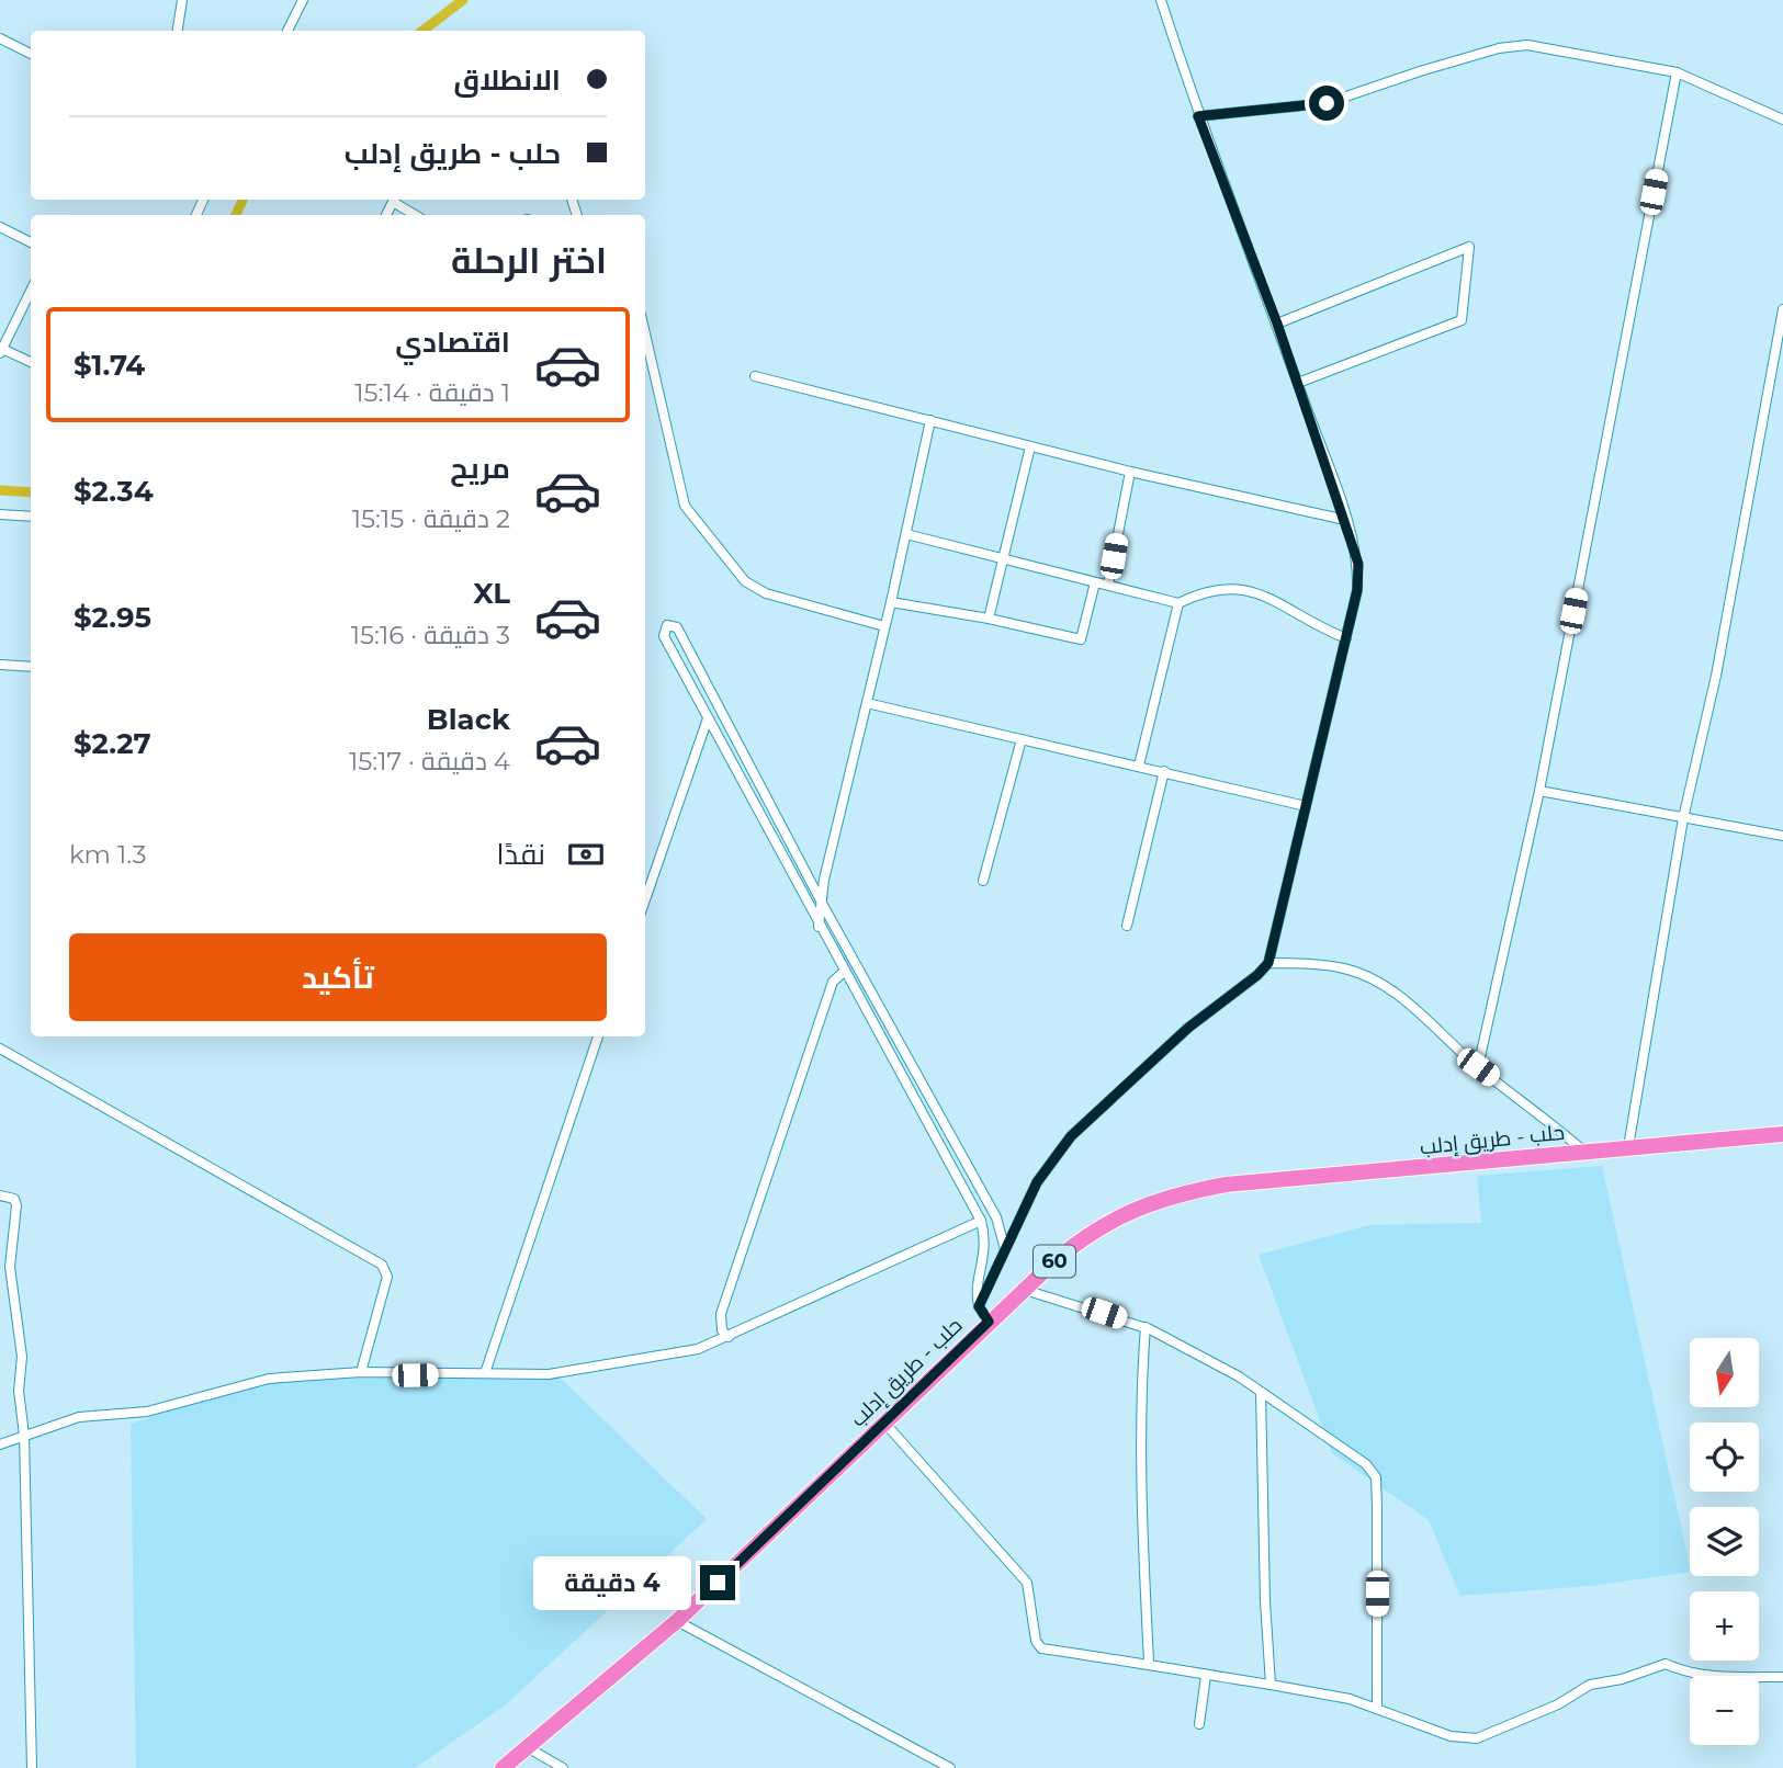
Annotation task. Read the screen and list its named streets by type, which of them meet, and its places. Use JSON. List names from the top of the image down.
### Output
{
  "streets": {
    "highway": ["حلب - طريق إدلب", "60"]
  },
  "north": "bottom",
  "page": {
    "banner": ["الانطلاق", "حلب - طريق إدلب"],
    "heading": "اختر الرحلة",
    "list": [
      {
        "name": "اقتصادي",
        "note": "1 دقيقة · 15:14",
        "value": "$1.74"
      },
      {
        "name": "مريح",
        "note": "2 دقيقة · 15:15",
        "value": "$2.34"
      },
      {
        "name": "XL",
        "note": "3 دقيقة · 15:16",
        "value": "$2.95"
      },
      {
        "name": "Black",
        "note": "4 دقيقة · 15:17",
        "value": "$2.27"
      }
    ],
    "pay": ["نقدًا", "1.3 km"],
    "buttons": "تأكيد",
    "map_buttons": ["+", "−"],
    "bubble": "4 دقيقة"
  }
}
